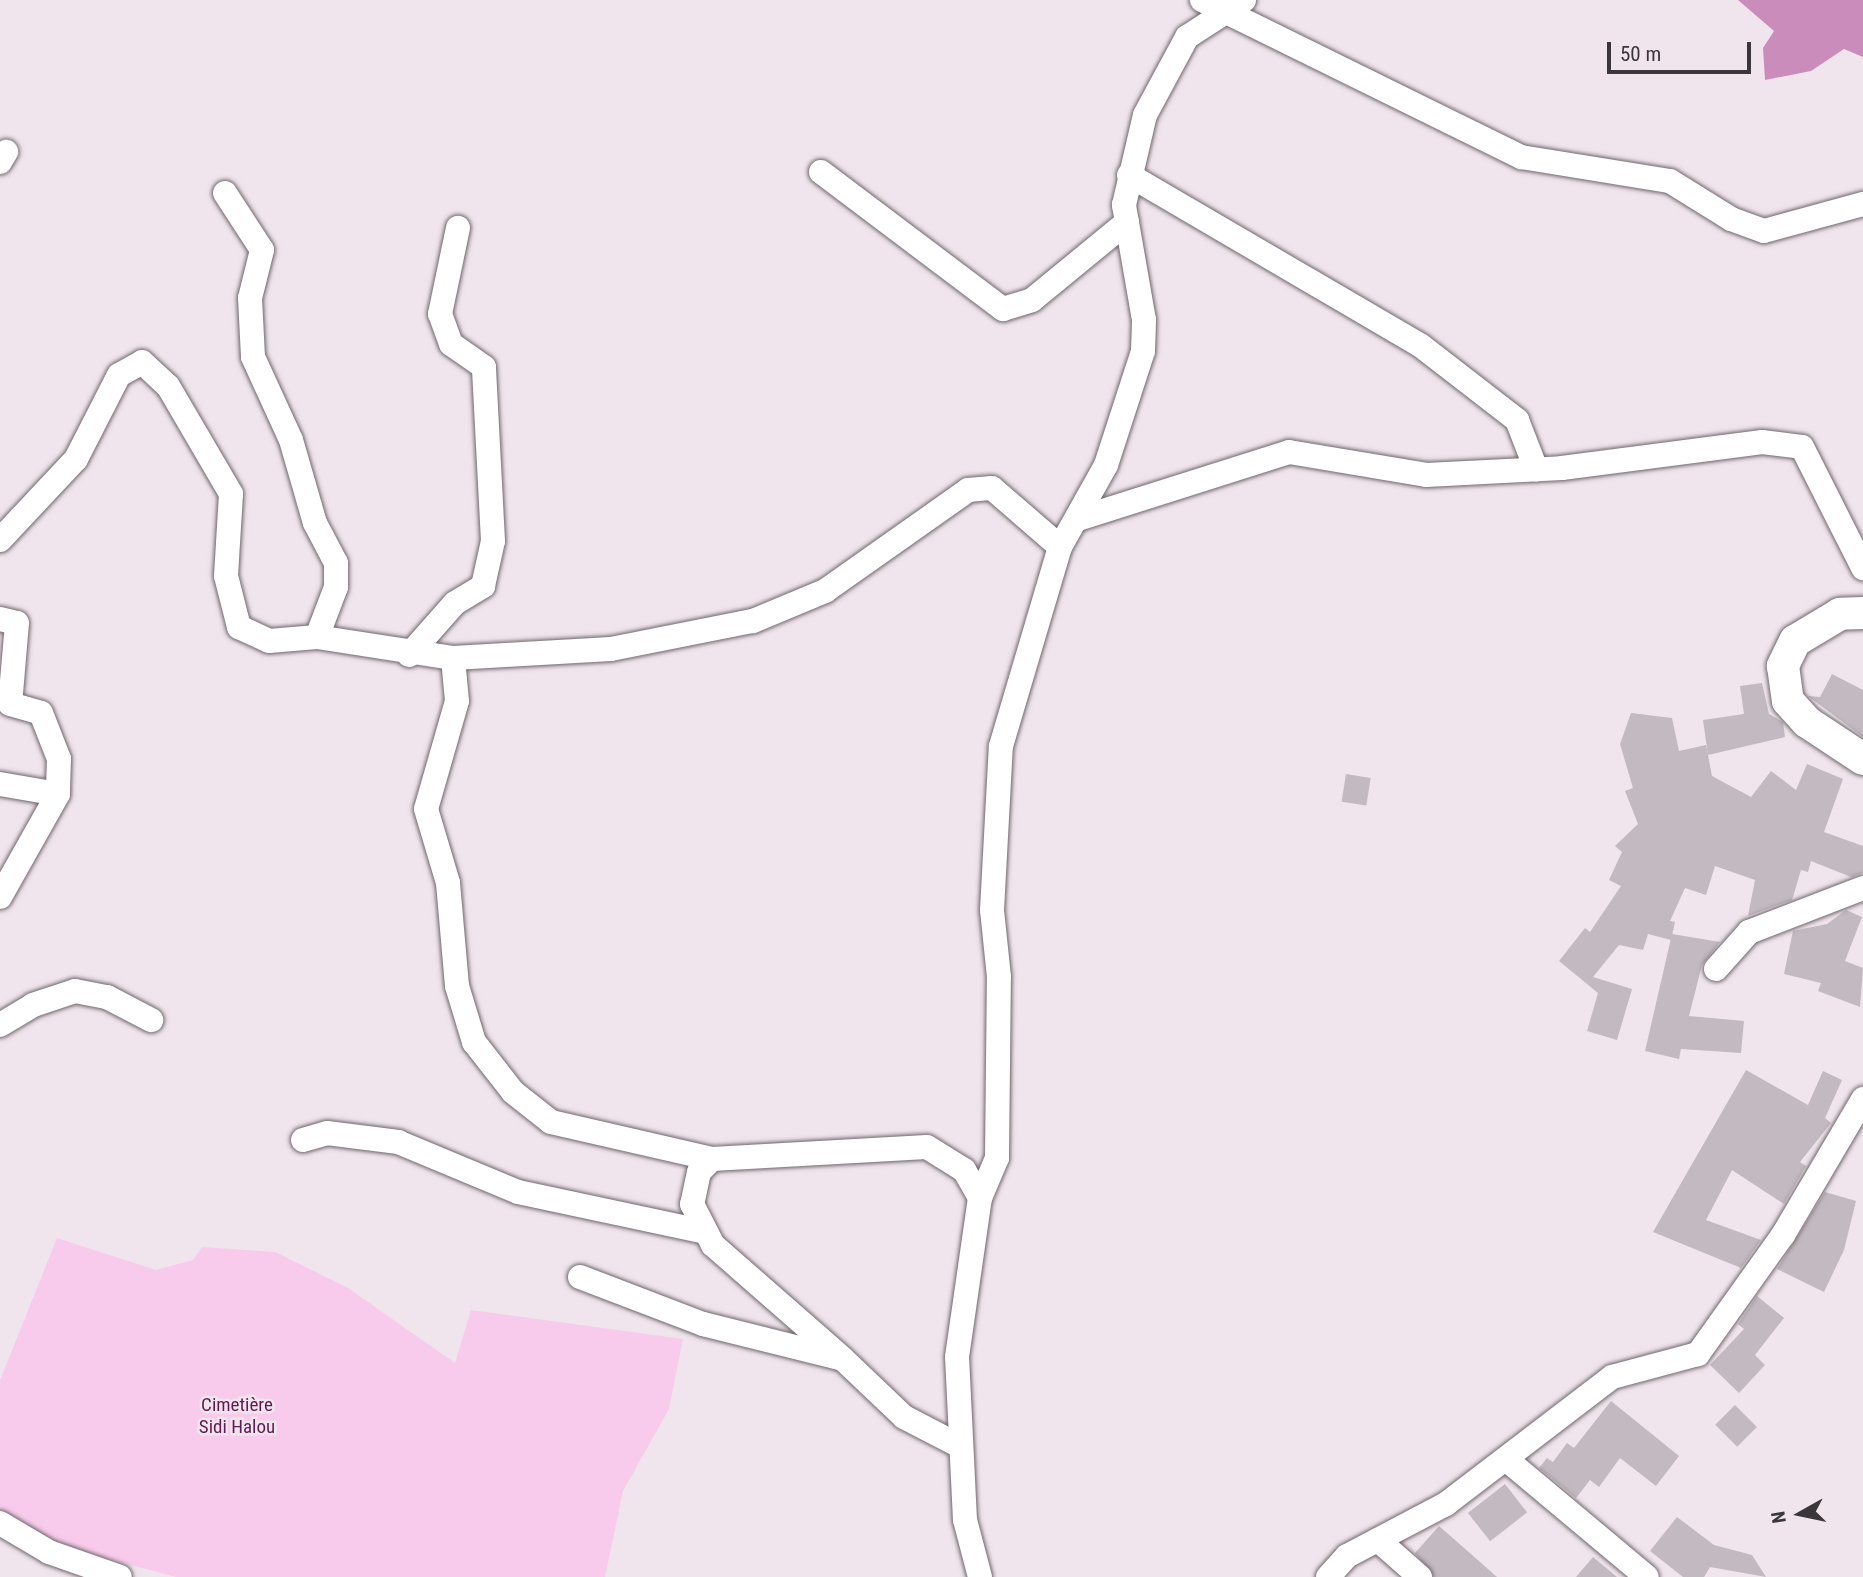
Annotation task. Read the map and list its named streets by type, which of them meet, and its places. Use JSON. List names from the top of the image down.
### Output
{
  "parks": ["Cimetière Sidi Halou"],
  "scale_bar": "50 m",
  "north": "left"
}
